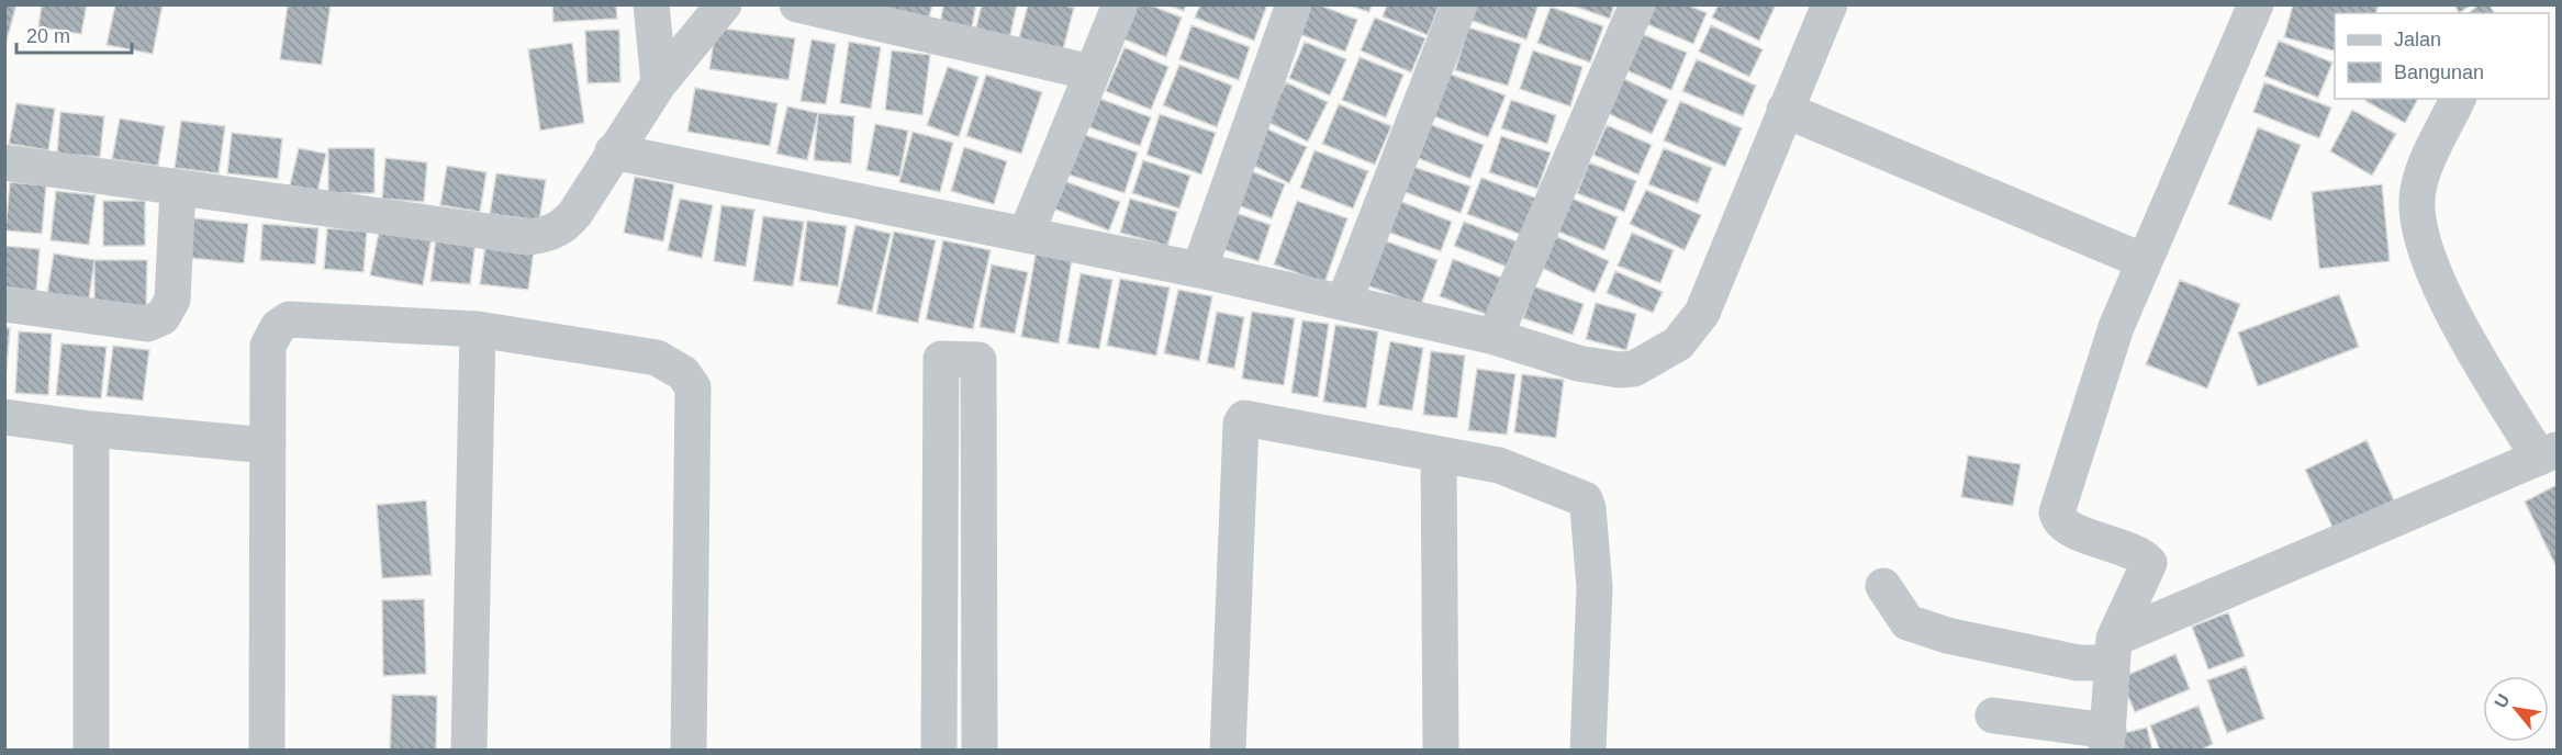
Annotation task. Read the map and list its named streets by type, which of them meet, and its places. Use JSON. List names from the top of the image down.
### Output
{
  "legend": ["Jalan", "Bangunan"],
  "scale_bar": "20 m",
  "north": "top left"
}
